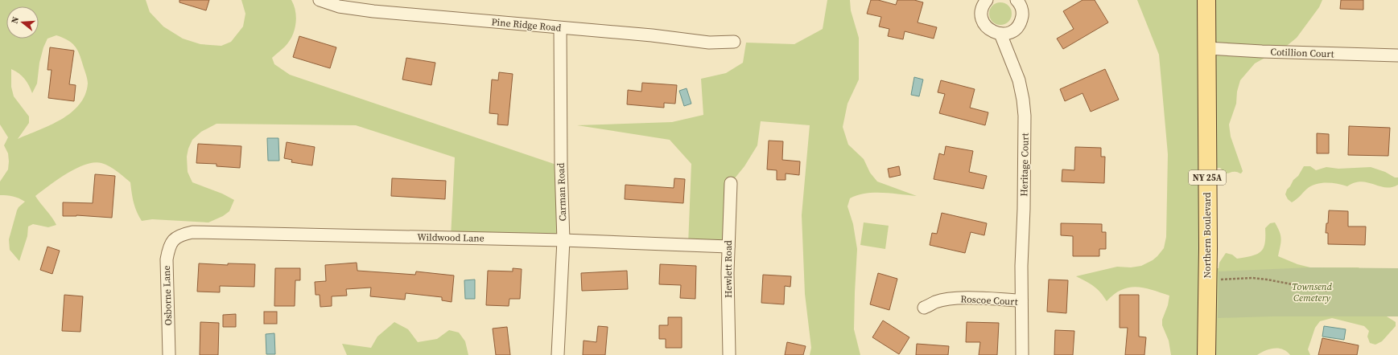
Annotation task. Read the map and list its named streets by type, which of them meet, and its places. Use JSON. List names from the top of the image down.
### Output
{
  "streets": {
    "main road": ["NY 25A", "Northern Boulevard"],
    "street": [
      "Pine Ridge Road",
      "Cotillion Court",
      "Heritage Court",
      "Carman Road",
      "Wildwood Lane",
      "Hewlett Road",
      "Osborne Lane",
      "Roscoe Court"
    ]
  },
  "crossings": [
    ["Pine Ridge Road", "Carman Road"],
    ["Cotillion Court", "Northern Boulevard"],
    ["Heritage Court", "Roscoe Court"],
    ["Carman Road", "Wildwood Lane"],
    ["Wildwood Lane", "Hewlett Road"],
    ["Wildwood Lane", "Osborne Lane"]
  ],
  "parks": ["Townsend Cemetery"],
  "north": "left"
}
